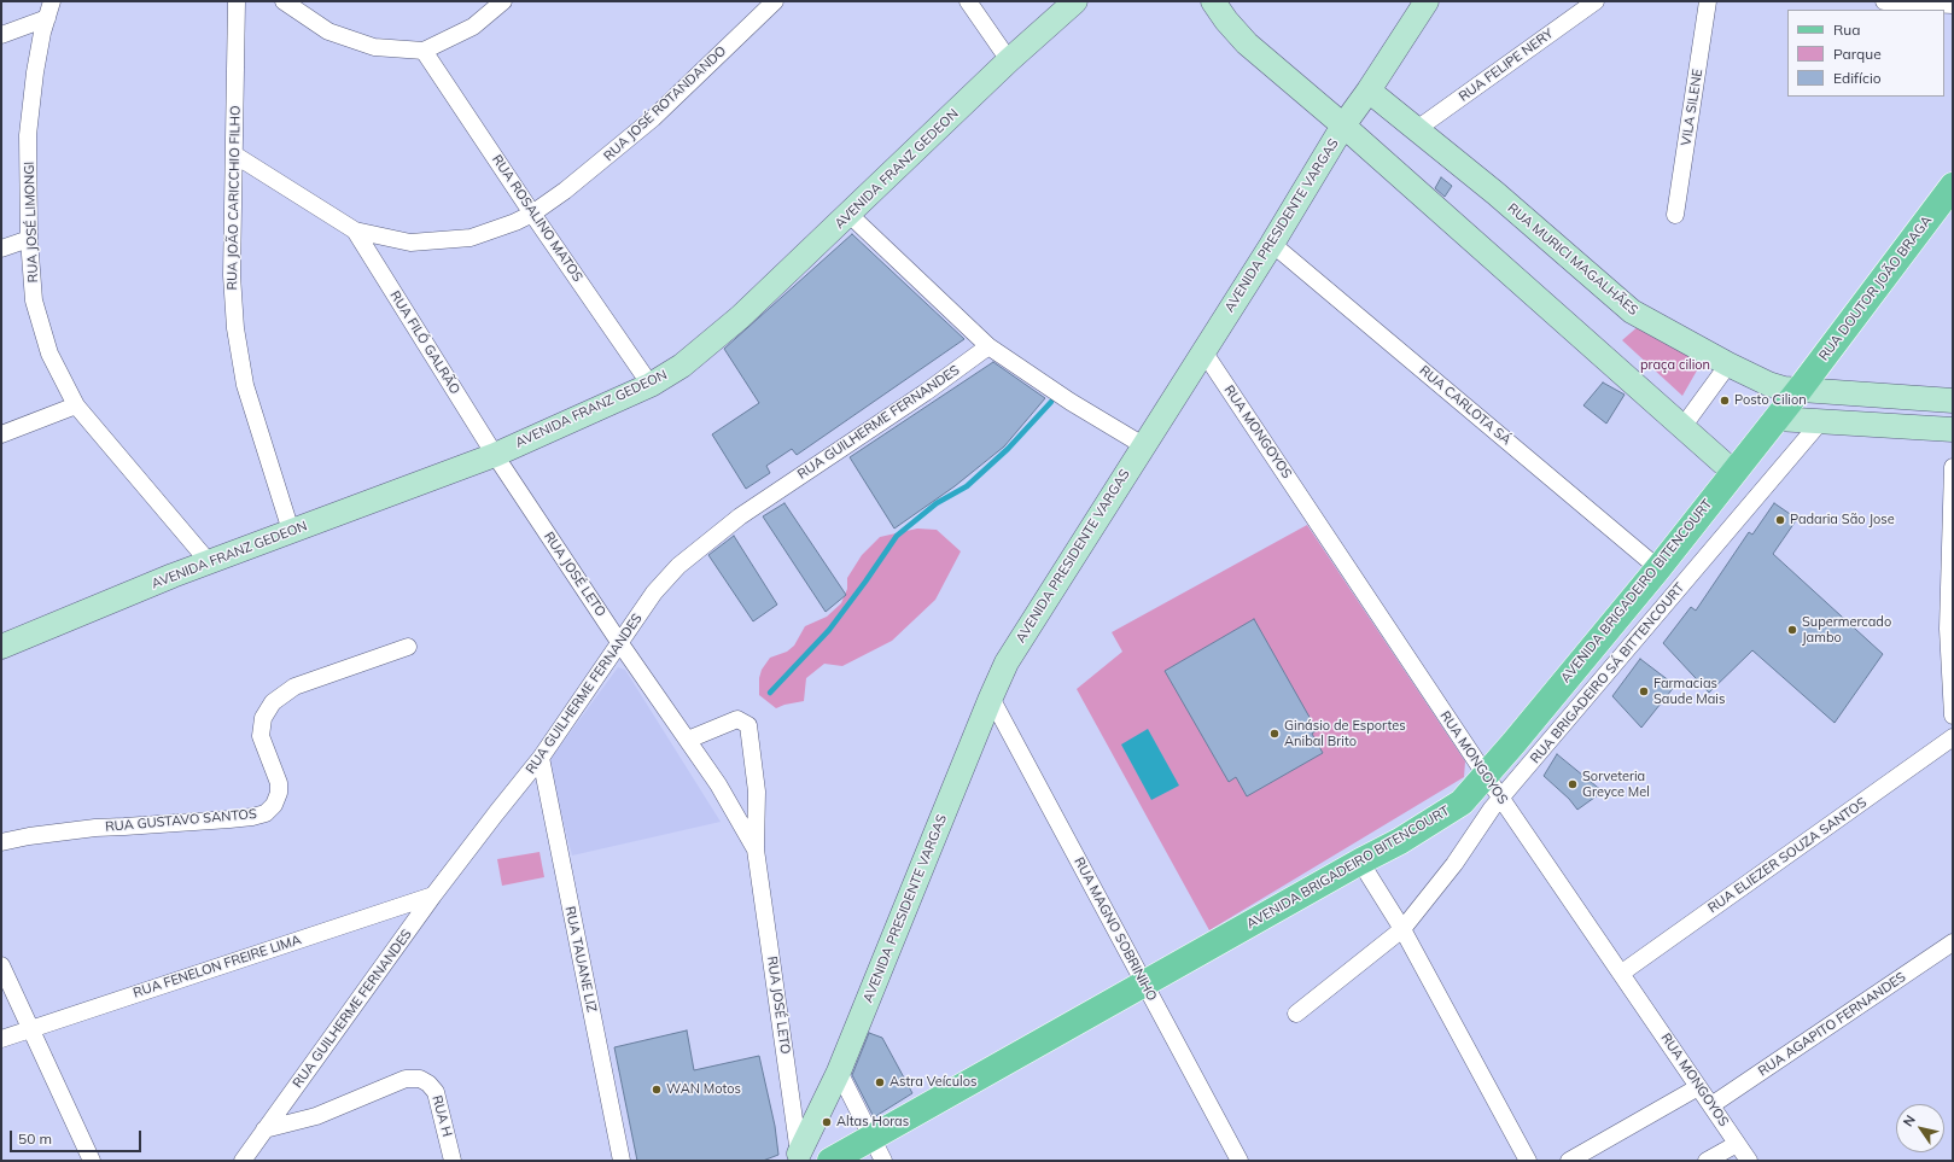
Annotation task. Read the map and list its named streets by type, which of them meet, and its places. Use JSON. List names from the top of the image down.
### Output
{
  "streets": {
    "main road": ["RUA DOUTOR JOÃO BRAGA", "AVENIDA BRIGADEIRO BITENCOURT"],
    "street": [
      "RUA FELIPE NERY",
      "RUA JOSÉ ROTANDANDO",
      "VILA SILENE",
      "AVENIDA FRANZ GEDEON",
      "RUA JOÃO CARICCHIO FILHO",
      "RUA ROSALINO MATOS",
      "RUA JOSÉ LIMONGI",
      "AVENIDA PRESIDENTE VARGAS",
      "RUA MURICI MAGALHÃES",
      "RUA FILÓ GALRÃO",
      "RUA CARLOTA SÁ",
      "RUA GUILHERME FERNANDES",
      "RUA MONGOYOS",
      "RUA JOSÉ LETO",
      "RUA BRIGADEIRO SÁ BITTENCOURT",
      "RUA GUSTAVO SANTOS",
      "RUA ELIEZER SOUZA SANTOS",
      "RUA MAGNO SOBRINIHO",
      "RUA TAUANE LIZ",
      "RUA FENELON FREIRE LIMA",
      "RUA AGAPITO FERNANDES",
      "RUA H"
    ]
  },
  "crossings": [
    ["RUA FELIPE NERY", "RUA MURICI MAGALHÃES"],
    ["RUA JOSÉ ROTANDANDO", "RUA JOÃO CARICCHIO FILHO"],
    ["RUA JOSÉ ROTANDANDO", "RUA ROSALINO MATOS"],
    ["RUA JOSÉ ROTANDANDO", "RUA FILÓ GALRÃO"],
    ["AVENIDA FRANZ GEDEON", "RUA JOÃO CARICCHIO FILHO"],
    ["AVENIDA FRANZ GEDEON", "RUA ROSALINO MATOS"],
    ["AVENIDA FRANZ GEDEON", "RUA JOSÉ LIMONGI"],
    ["AVENIDA FRANZ GEDEON", "RUA FILÓ GALRÃO"],
    ["AVENIDA FRANZ GEDEON", "RUA JOSÉ LETO"],
    ["AVENIDA PRESIDENTE VARGAS", "RUA MURICI MAGALHÃES"],
    ["AVENIDA PRESIDENTE VARGAS", "RUA CARLOTA SÁ"],
    ["AVENIDA PRESIDENTE VARGAS", "RUA MONGOYOS"],
    ["AVENIDA PRESIDENTE VARGAS", "RUA JOSÉ LETO"],
    ["AVENIDA PRESIDENTE VARGAS", "RUA MAGNO SOBRINIHO"],
    ["RUA MURICI MAGALHÃES", "RUA DOUTOR JOÃO BRAGA"],
    ["RUA MURICI MAGALHÃES", "AVENIDA BRIGADEIRO BITENCOURT"],
    ["RUA DOUTOR JOÃO BRAGA", "AVENIDA BRIGADEIRO BITENCOURT"],
    ["RUA FILÓ GALRÃO", "RUA JOSÉ LETO"],
    ["RUA CARLOTA SÁ", "AVENIDA BRIGADEIRO BITENCOURT"],
    ["RUA GUILHERME FERNANDES", "RUA JOSÉ LETO"],
    ["RUA GUILHERME FERNANDES", "RUA TAUANE LIZ"],
    ["RUA GUILHERME FERNANDES", "RUA FENELON FREIRE LIMA"],
    ["RUA GUILHERME FERNANDES", "RUA H"],
    ["RUA MONGOYOS", "AVENIDA BRIGADEIRO BITENCOURT"],
    ["RUA MONGOYOS", "RUA BRIGADEIRO SÁ BITTENCOURT"],
    ["RUA MONGOYOS", "RUA ELIEZER SOUZA SANTOS"],
    ["RUA MONGOYOS", "RUA AGAPITO FERNANDES"],
    ["AVENIDA BRIGADEIRO BITENCOURT", "RUA MAGNO SOBRINIHO"]
  ],
  "parks": ["praça cilion"],
  "places": [
    "Posto Cilion",
    "Padaria São Jose",
    "Supermercado Jambo",
    "Farmacias Saude Mais",
    "Ginásio de Esportes Anibal Brito",
    "Sorveteria Greyce Mel",
    "Astra Veículos",
    "WAN Motos",
    "Altas Horas"
  ],
  "legend": ["Rua", "Parque", "Edifício"],
  "scale_bar": "50 m",
  "north": "top left"
}
